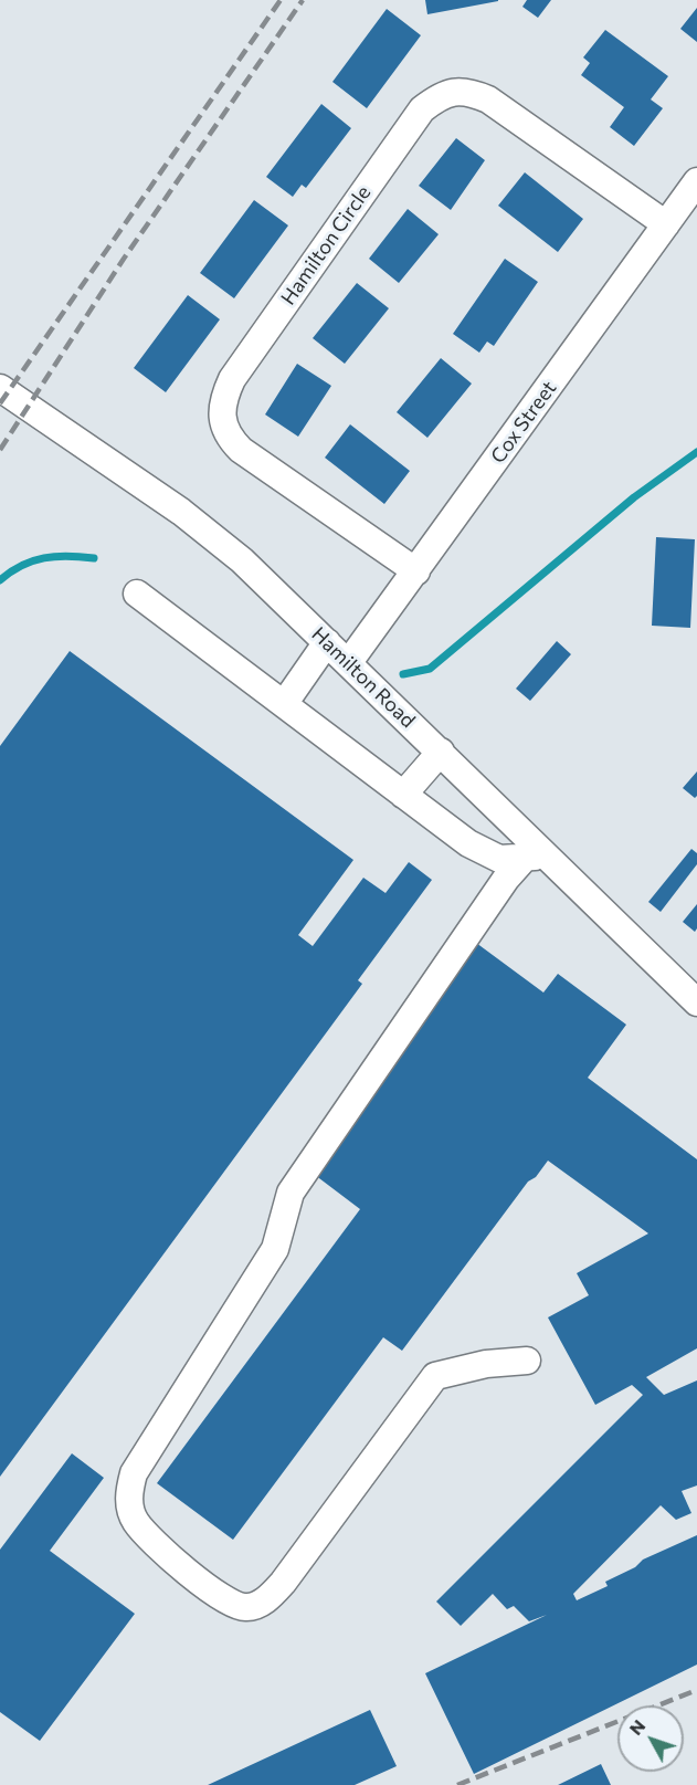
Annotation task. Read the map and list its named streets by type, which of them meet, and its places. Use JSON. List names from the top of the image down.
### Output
{
  "streets": {
    "street": ["Hamilton Circle", "Cox Street", "Hamilton Road"]
  },
  "crossings": [
    ["Hamilton Circle", "Cox Street"],
    ["Cox Street", "Hamilton Road"]
  ],
  "north": "top left"
}
